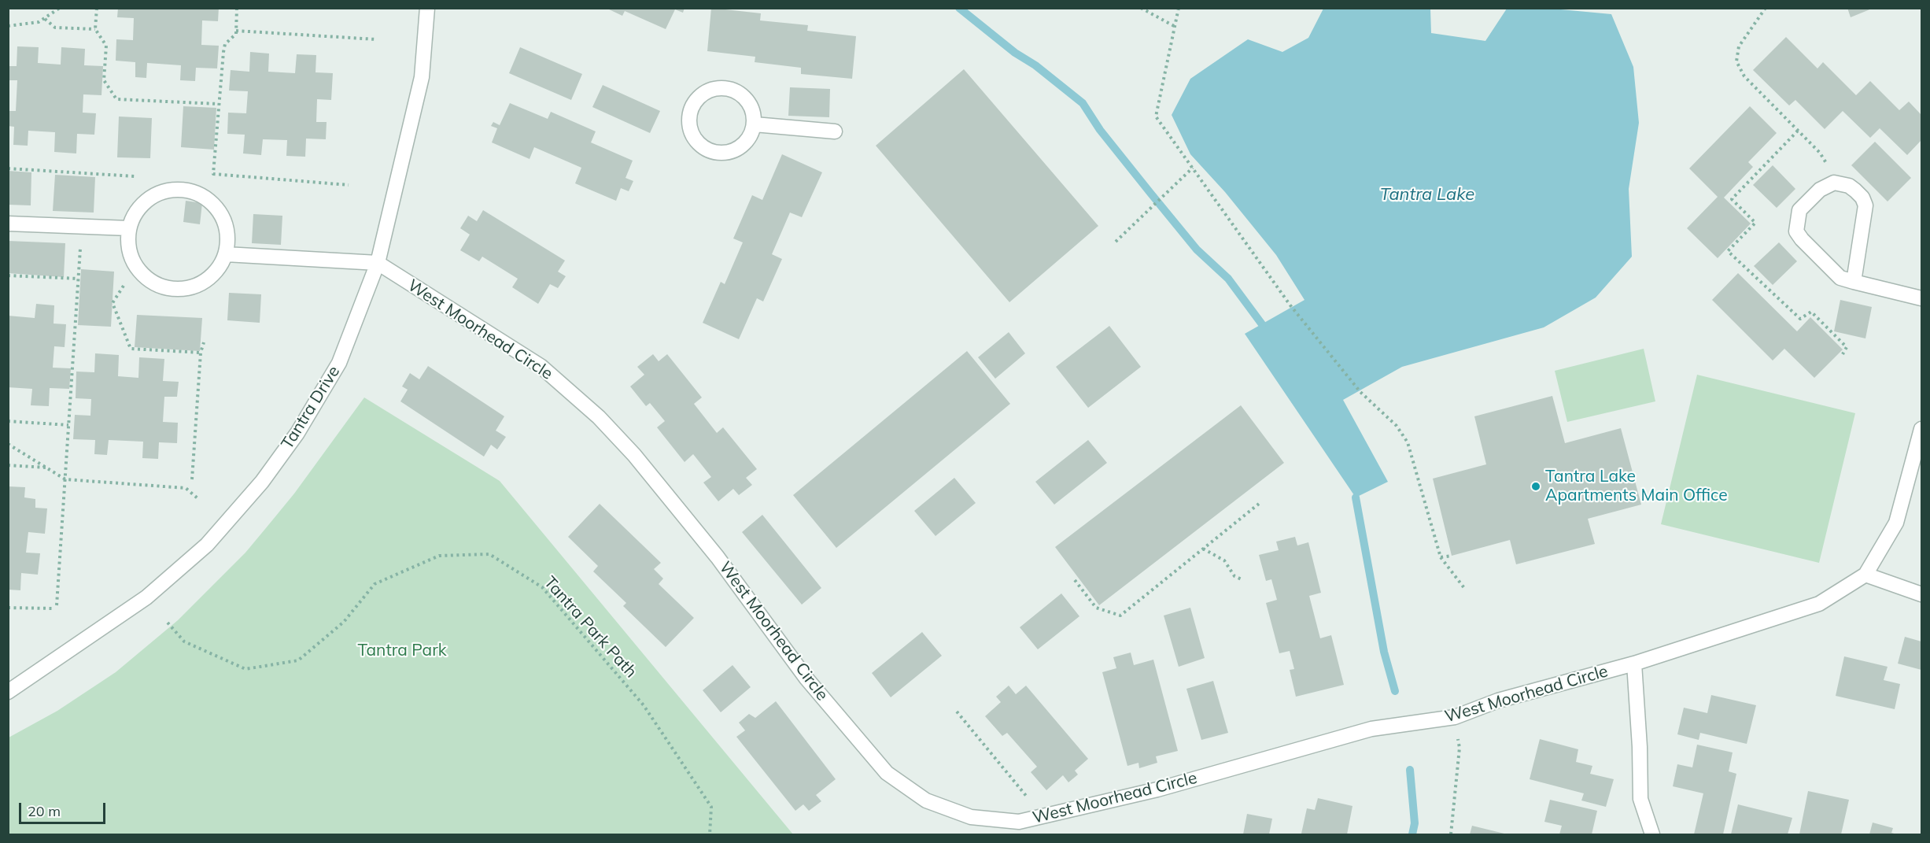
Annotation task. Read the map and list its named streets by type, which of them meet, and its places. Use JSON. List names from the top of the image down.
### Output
{
  "streets": {
    "street": ["West Moorhead Circle", "Tantra Drive"],
    "path": ["Tantra Park Path"]
  },
  "crossings": [
    ["West Moorhead Circle", "Tantra Drive"]
  ],
  "water": ["Tantra Lake"],
  "parks": ["Tantra Park"],
  "places": ["Tantra Lake Apartments Main Office"],
  "scale_bar": "20 m"
}
